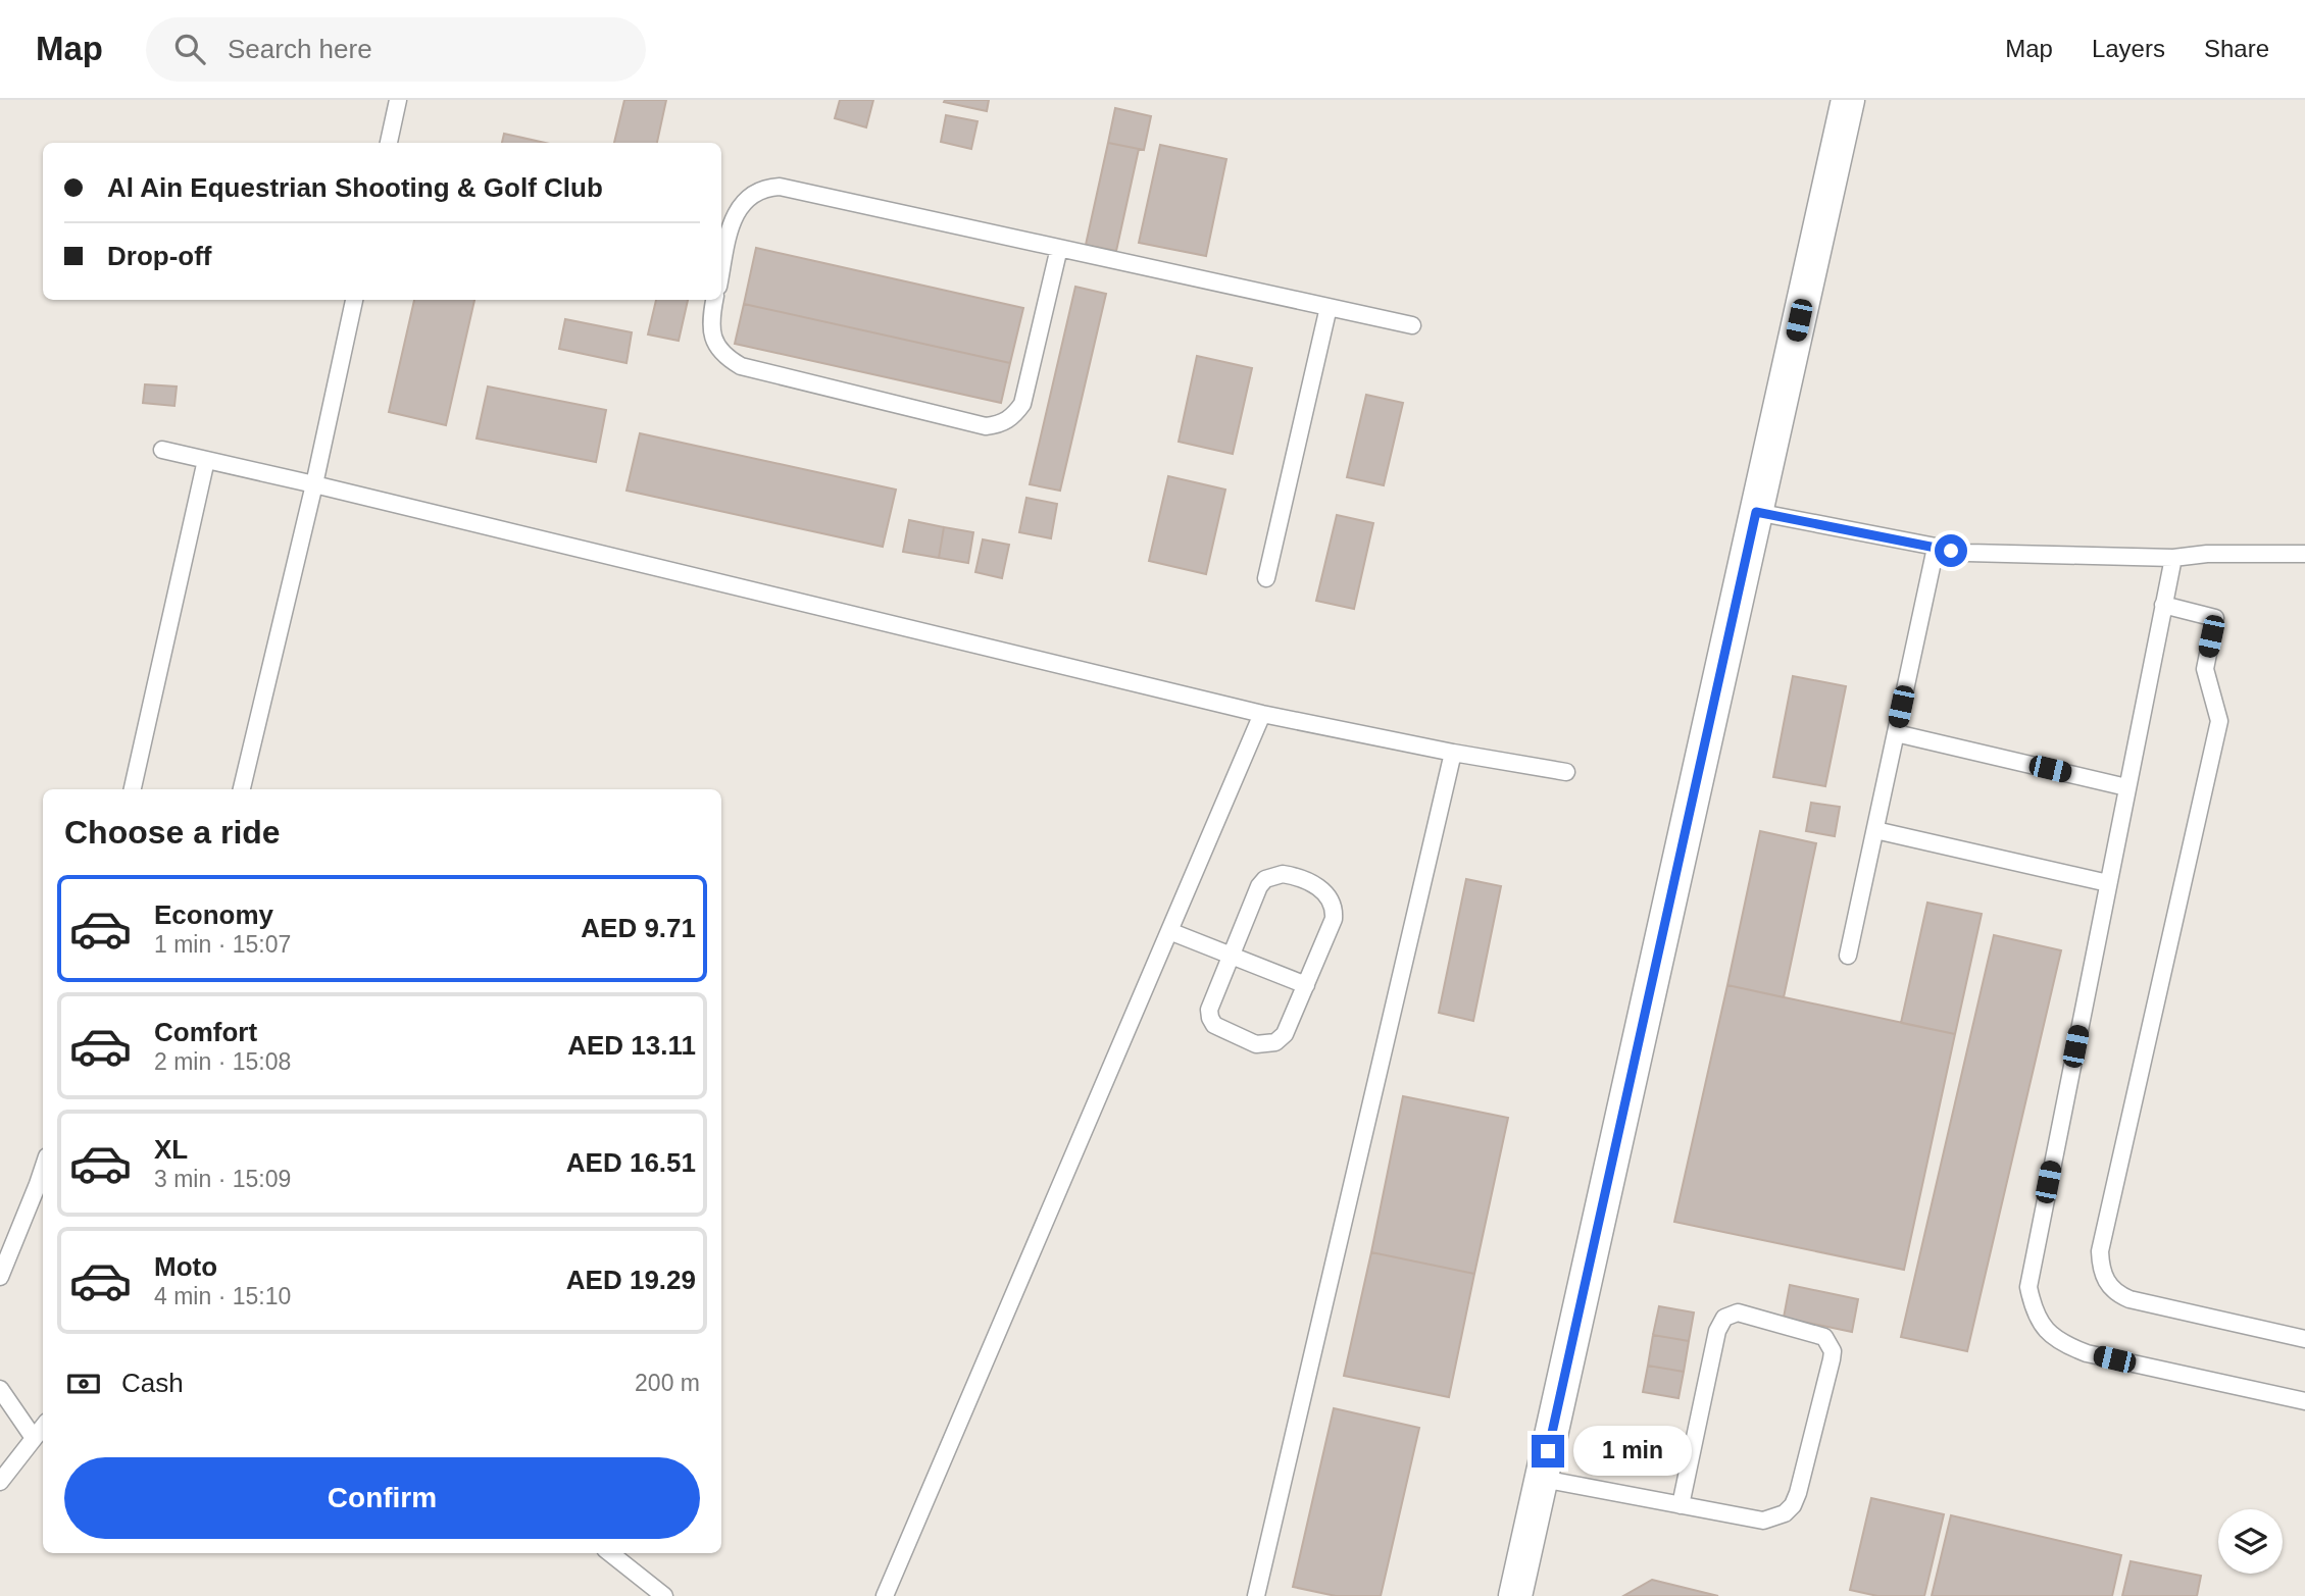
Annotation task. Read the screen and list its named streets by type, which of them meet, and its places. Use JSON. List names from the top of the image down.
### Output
{
  "page": {
    "header": "Map",
    "search": "Search here",
    "nav": ["Map", "Layers", "Share"],
    "banner": ["Al Ain Equestrian Shooting & Golf Club", "Drop-off"],
    "heading": "Choose a ride",
    "list": [
      {
        "name": "Economy",
        "note": "1 min · 15:07",
        "value": "AED 9.71"
      },
      {
        "name": "Comfort",
        "note": "2 min · 15:08",
        "value": "AED 13.11"
      },
      {
        "name": "XL",
        "note": "3 min · 15:09",
        "value": "AED 16.51"
      },
      {
        "name": "Moto",
        "note": "4 min · 15:10",
        "value": "AED 19.29"
      }
    ],
    "pay": ["Cash", "200 m"],
    "bubble": "1 min",
    "buttons": "Confirm"
  }
}
